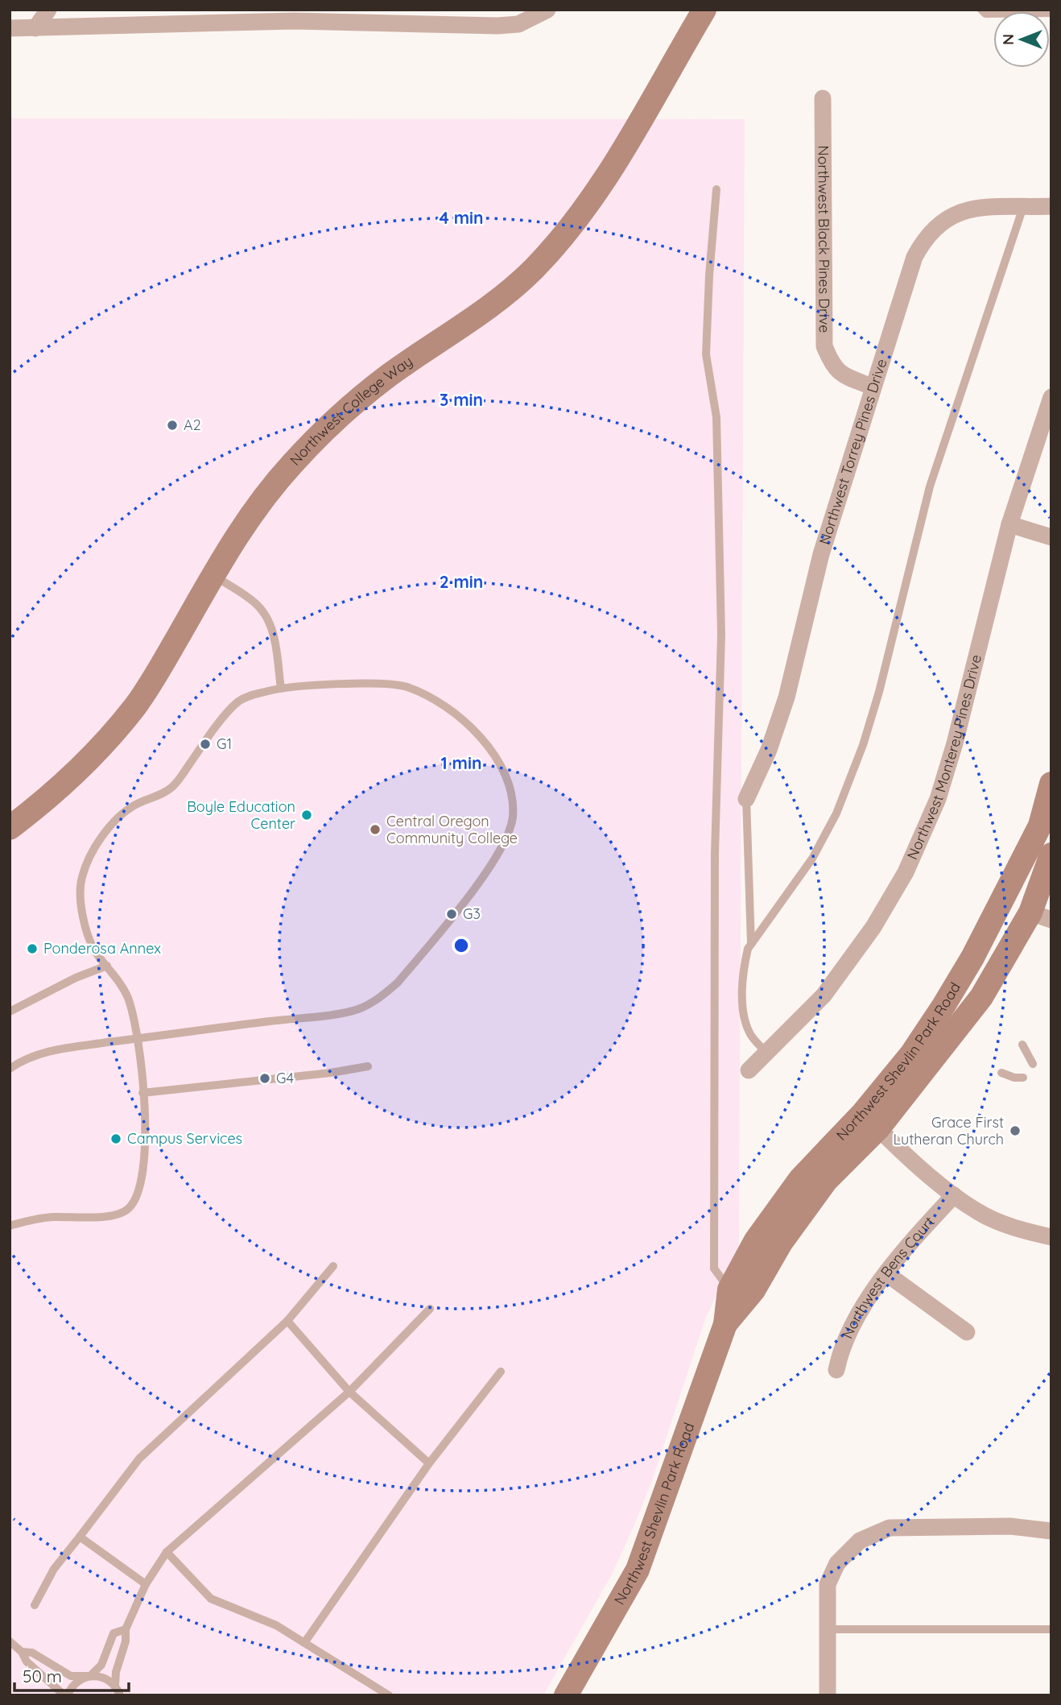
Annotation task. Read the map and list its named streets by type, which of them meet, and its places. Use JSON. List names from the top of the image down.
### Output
{
  "streets": {
    "main road": ["Northwest College Way", "Northwest Shevlin Park Road"],
    "street": [
      "Northwest Black Pines Drive",
      "Northwest Torrey Pines Drive",
      "Northwest Monterey Pines Drive",
      "Northwest Bens Court"
    ]
  },
  "crossings": [
    ["Northwest Black Pines Drive", "Northwest Torrey Pines Drive"]
  ],
  "places": [
    "A2",
    "G1",
    "Boyle Education Center",
    "Central Oregon Community College",
    "G3",
    "Ponderosa Annex",
    "G4",
    "Grace First Lutheran Church",
    "Campus Services"
  ],
  "scale_bar": "50 m",
  "north": "left",
  "rings": [
    "4 min",
    "3 min",
    "2 min",
    "1 min"
  ]
}
